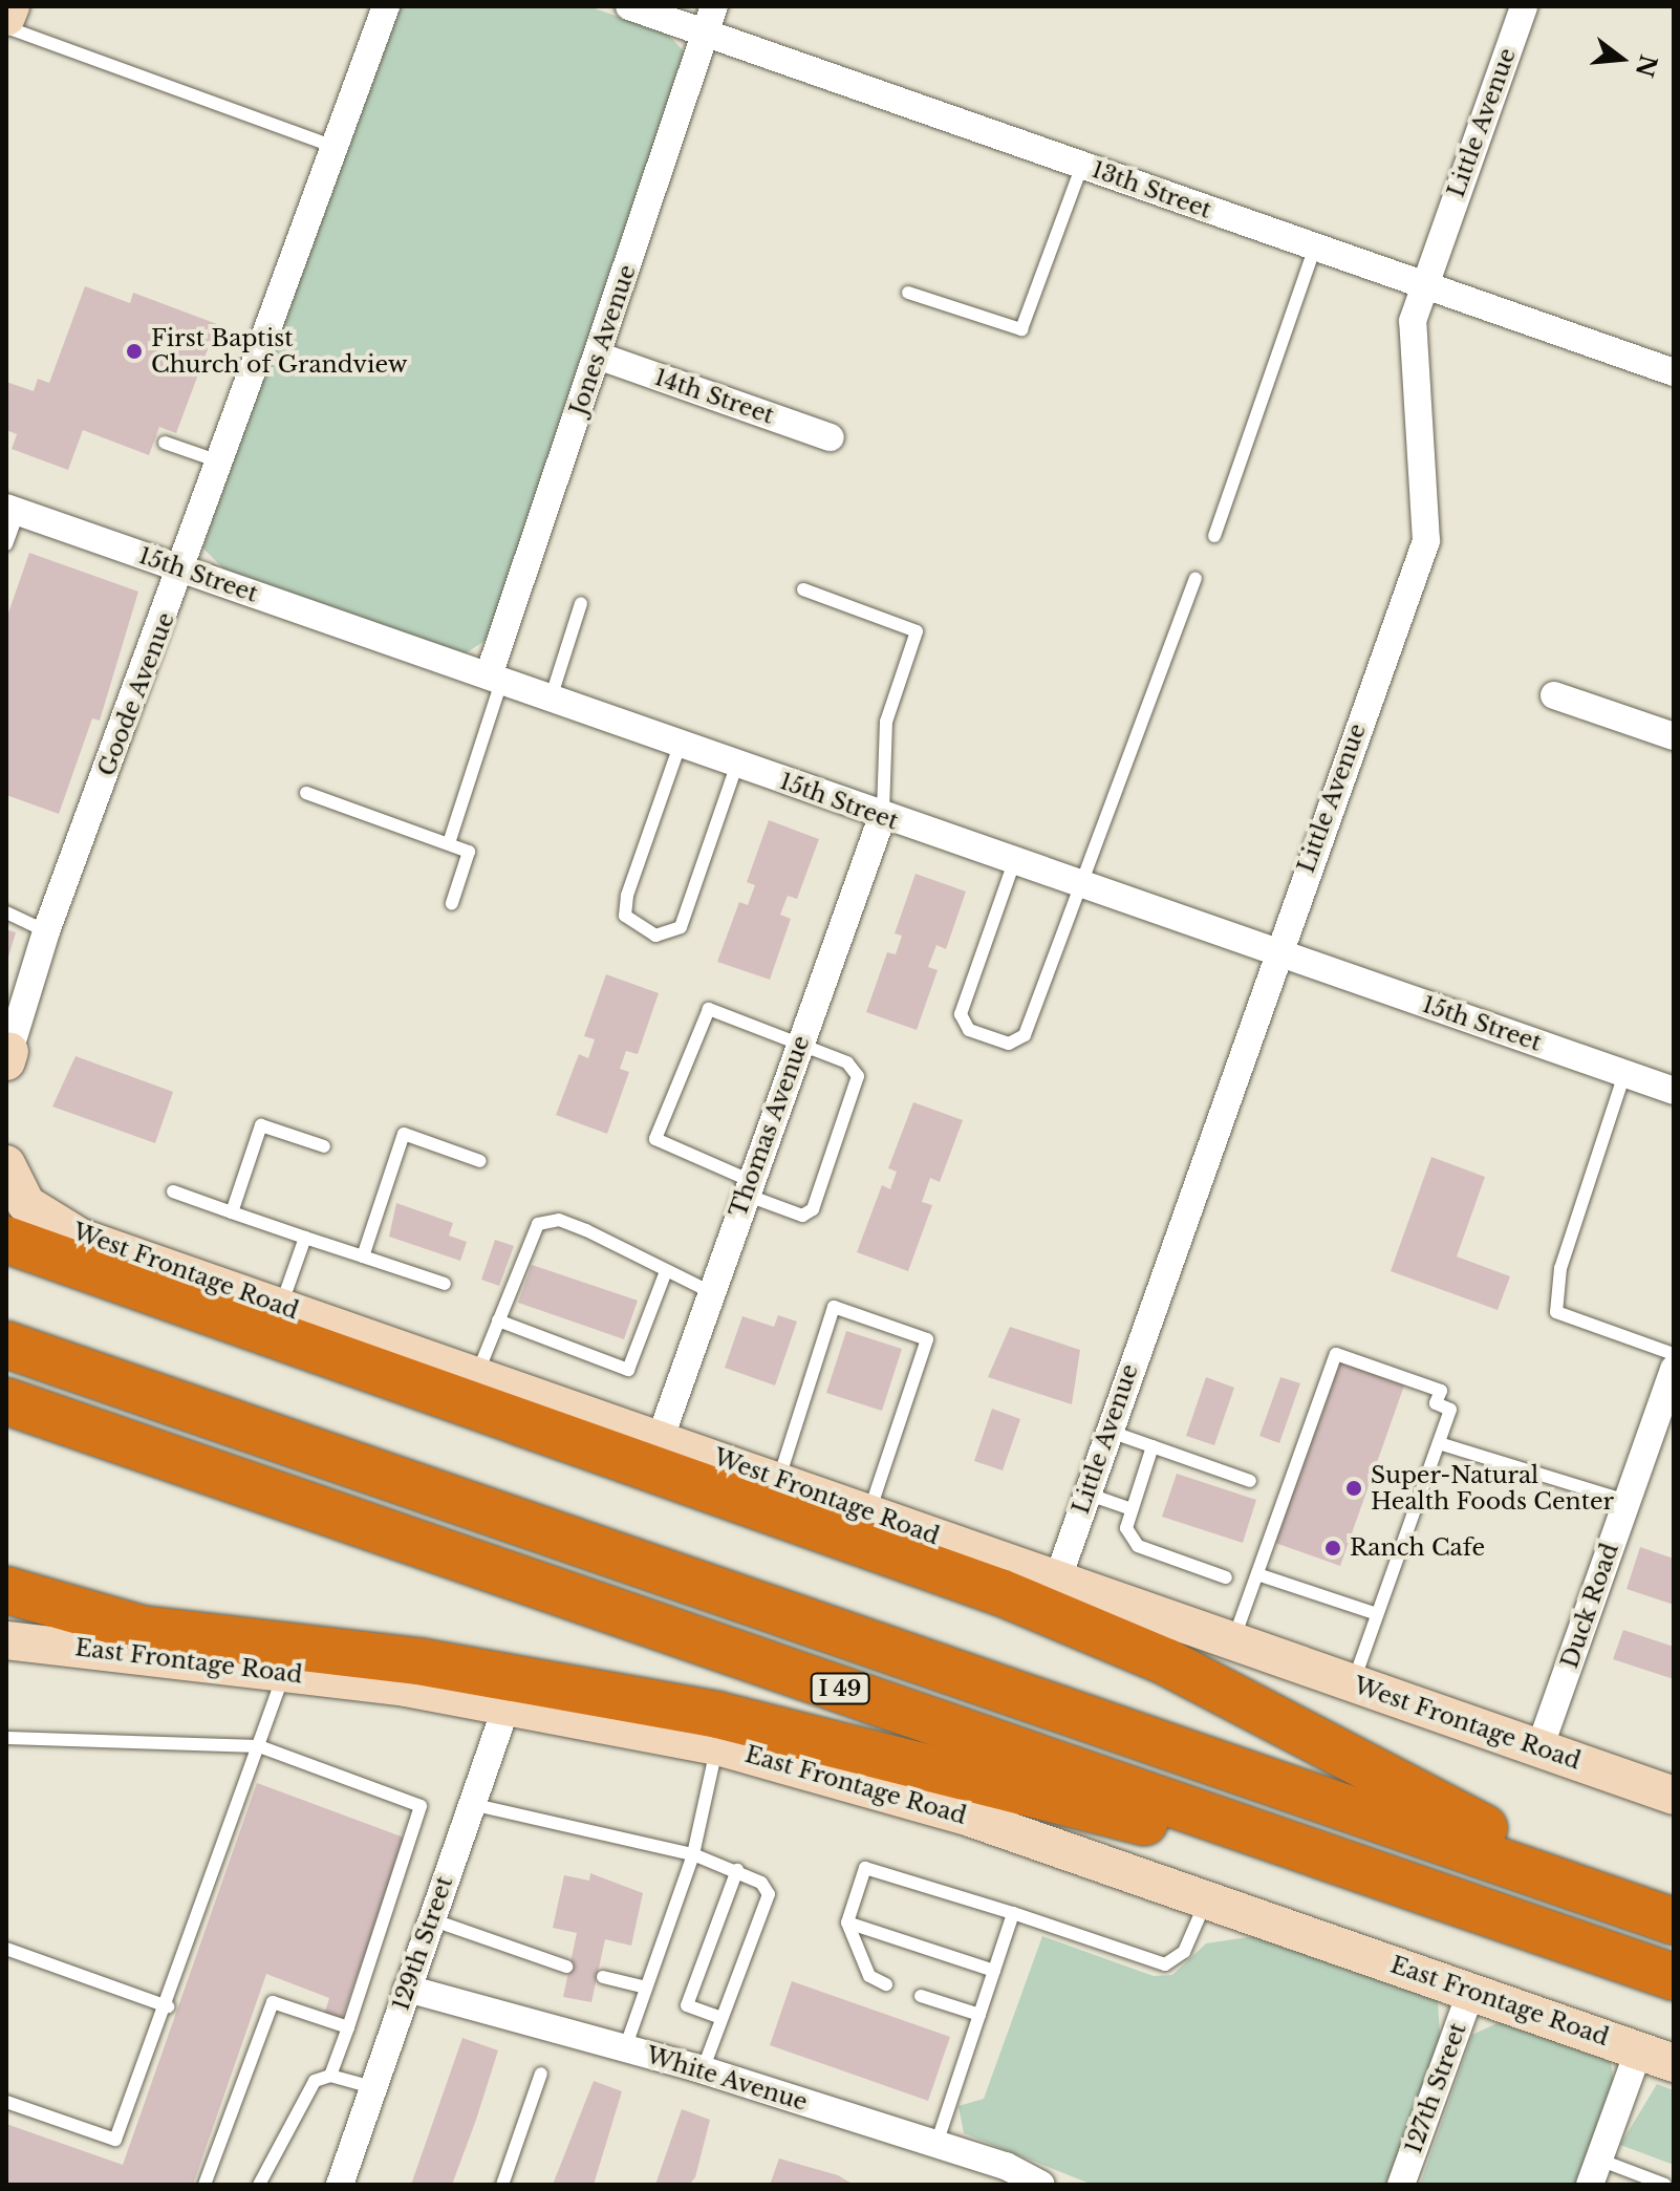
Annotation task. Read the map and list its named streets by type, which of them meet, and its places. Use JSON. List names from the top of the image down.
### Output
{
  "streets": {
    "highway": ["I 49"],
    "street": [
      "Little Avenue",
      "13th Street",
      "Jones Avenue",
      "14th Street",
      "15th Street",
      "Goode Avenue",
      "Thomas Avenue",
      "West Frontage Road",
      "Duck Road",
      "East Frontage Road",
      "129th Street",
      "White Avenue",
      "127th Street"
    ]
  },
  "crossings": [
    ["Little Avenue", "13th Street"],
    ["Little Avenue", "15th Street"],
    ["Little Avenue", "West Frontage Road"],
    ["13th Street", "Jones Avenue"],
    ["Jones Avenue", "14th Street"],
    ["Jones Avenue", "15th Street"],
    ["15th Street", "Goode Avenue"],
    ["15th Street", "Thomas Avenue"],
    ["Thomas Avenue", "West Frontage Road"],
    ["West Frontage Road", "Duck Road"],
    ["East Frontage Road", "129th Street"],
    ["East Frontage Road", "127th Street"],
    ["129th Street", "White Avenue"]
  ],
  "places": ["First Baptist Church of Grandview", "Super-Natural Health Foods Center", "Ranch Cafe"],
  "north": "right"
}
